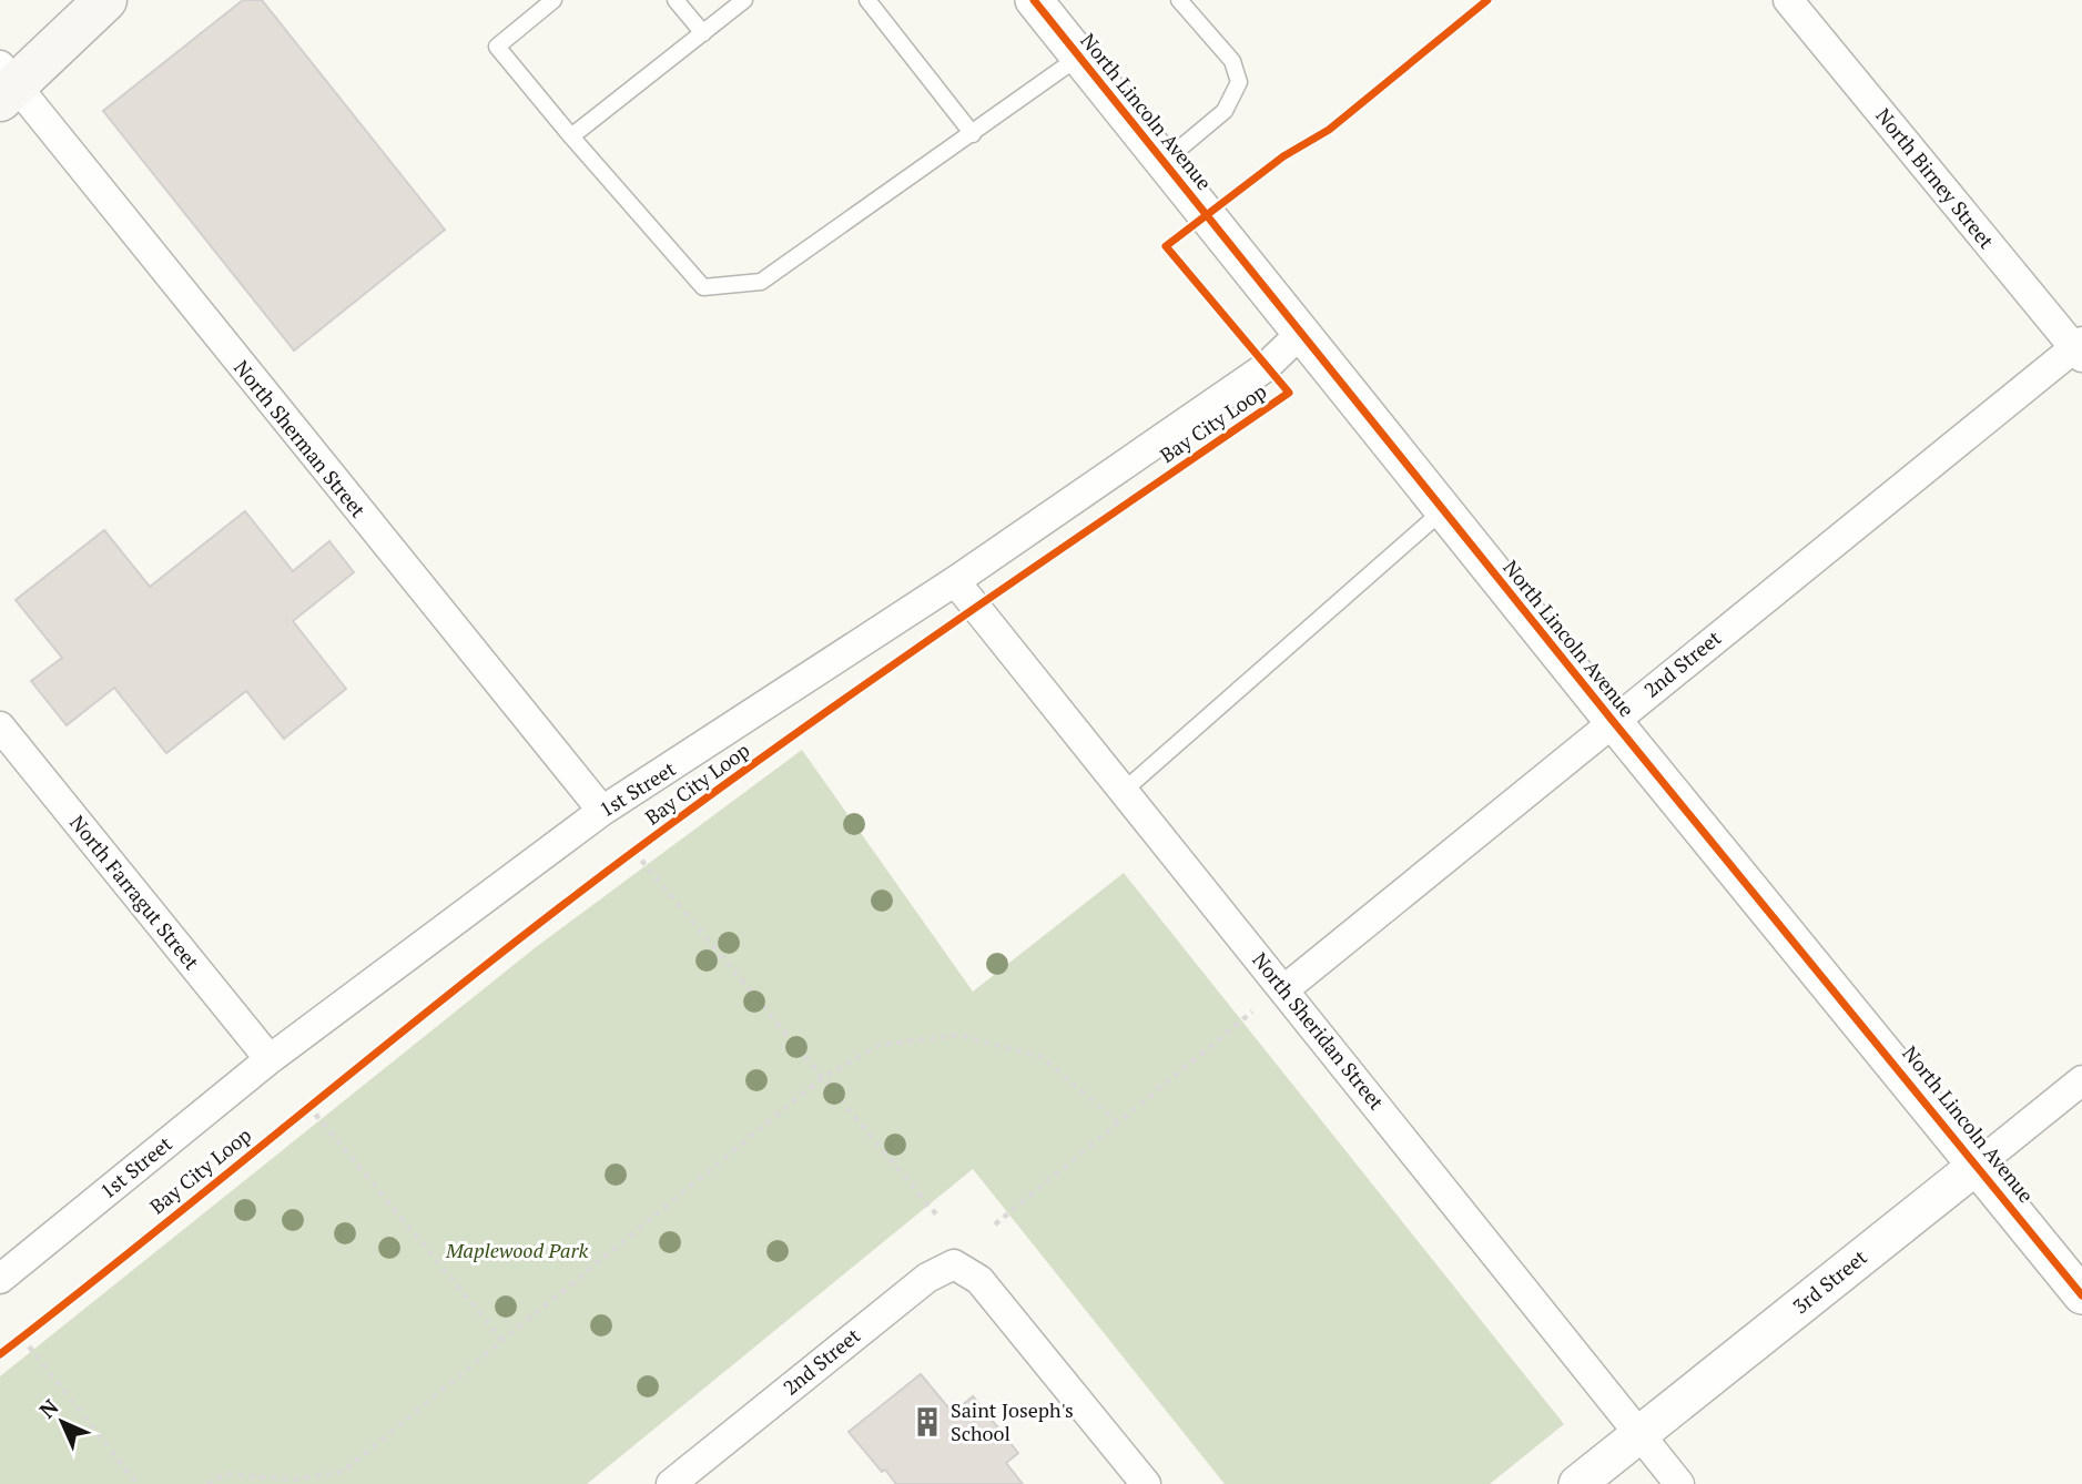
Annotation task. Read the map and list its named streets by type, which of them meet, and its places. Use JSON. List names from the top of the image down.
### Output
{
  "streets": {
    "street": [
      "North Lincoln Avenue",
      "North Birney Street",
      "North Sherman Street",
      "2nd Street",
      "1st Street",
      "North Farragut Street",
      "North Sheridan Street",
      "3rd Street"
    ],
    "cycle path": ["Bay City Loop"]
  },
  "crossings": [
    ["North Lincoln Avenue", "2nd Street"],
    ["North Lincoln Avenue", "1st Street"],
    ["North Lincoln Avenue", "3rd Street"],
    ["North Birney Street", "2nd Street"],
    ["North Sherman Street", "1st Street"],
    ["2nd Street", "North Sheridan Street"],
    ["1st Street", "North Farragut Street"],
    ["1st Street", "North Sheridan Street"],
    ["North Sheridan Street", "3rd Street"]
  ],
  "parks": ["Maplewood Park"],
  "places": {
    "building": ["Saint Joseph's School"]
  },
  "north": "top left"
}
